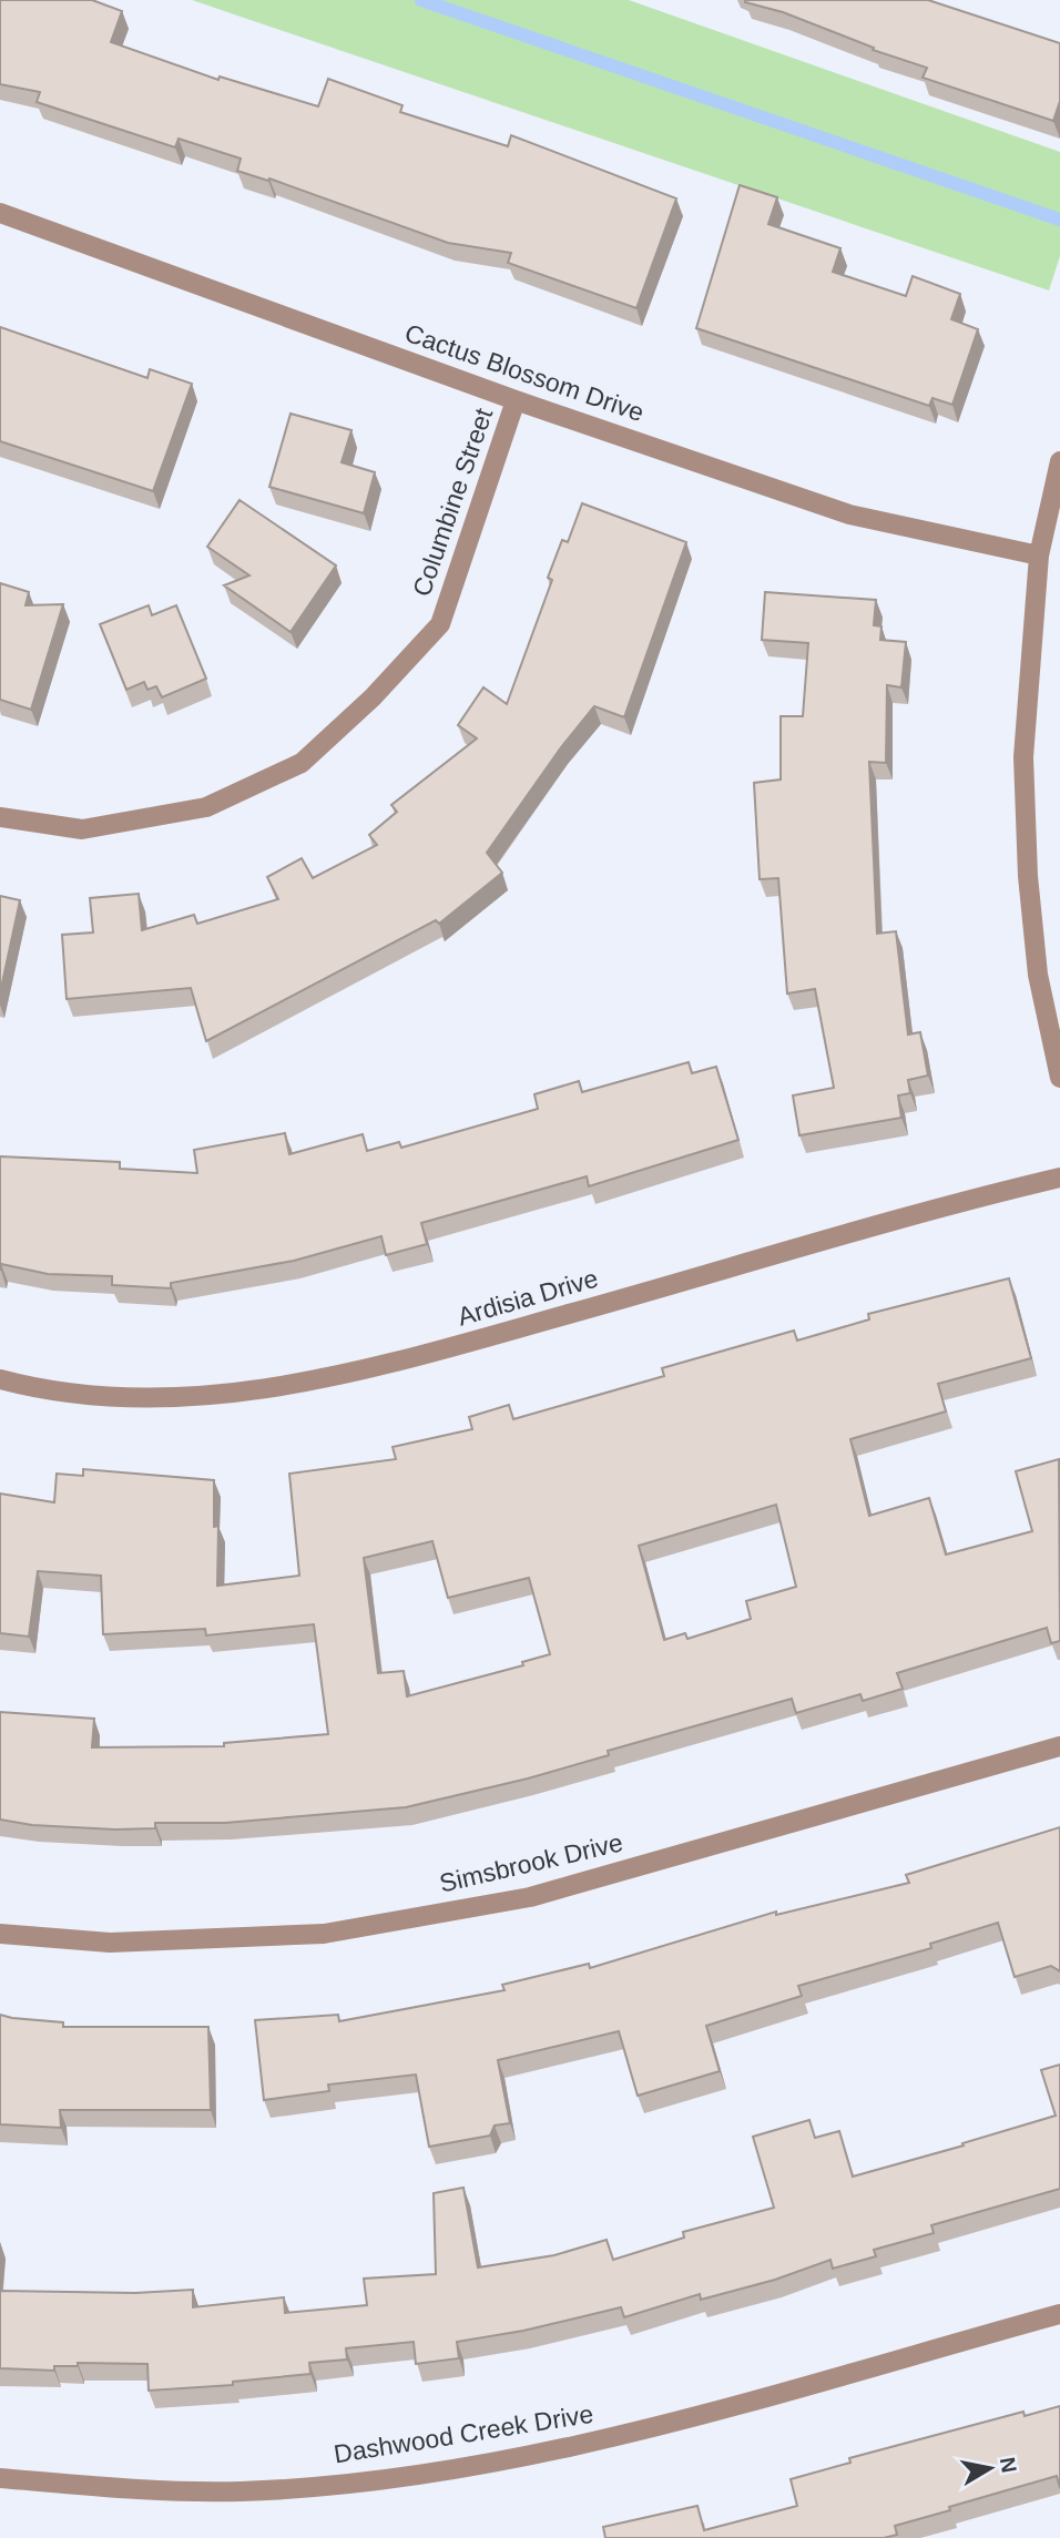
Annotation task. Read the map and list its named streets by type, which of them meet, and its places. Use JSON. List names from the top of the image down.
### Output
{
  "streets": {
    "street": [
      "Cactus Blossom Drive",
      "Columbine Street",
      "Ardisia Drive",
      "Simsbrook Drive",
      "Dashwood Creek Drive"
    ]
  },
  "crossings": [
    ["Cactus Blossom Drive", "Columbine Street"]
  ],
  "north": "right"
}
